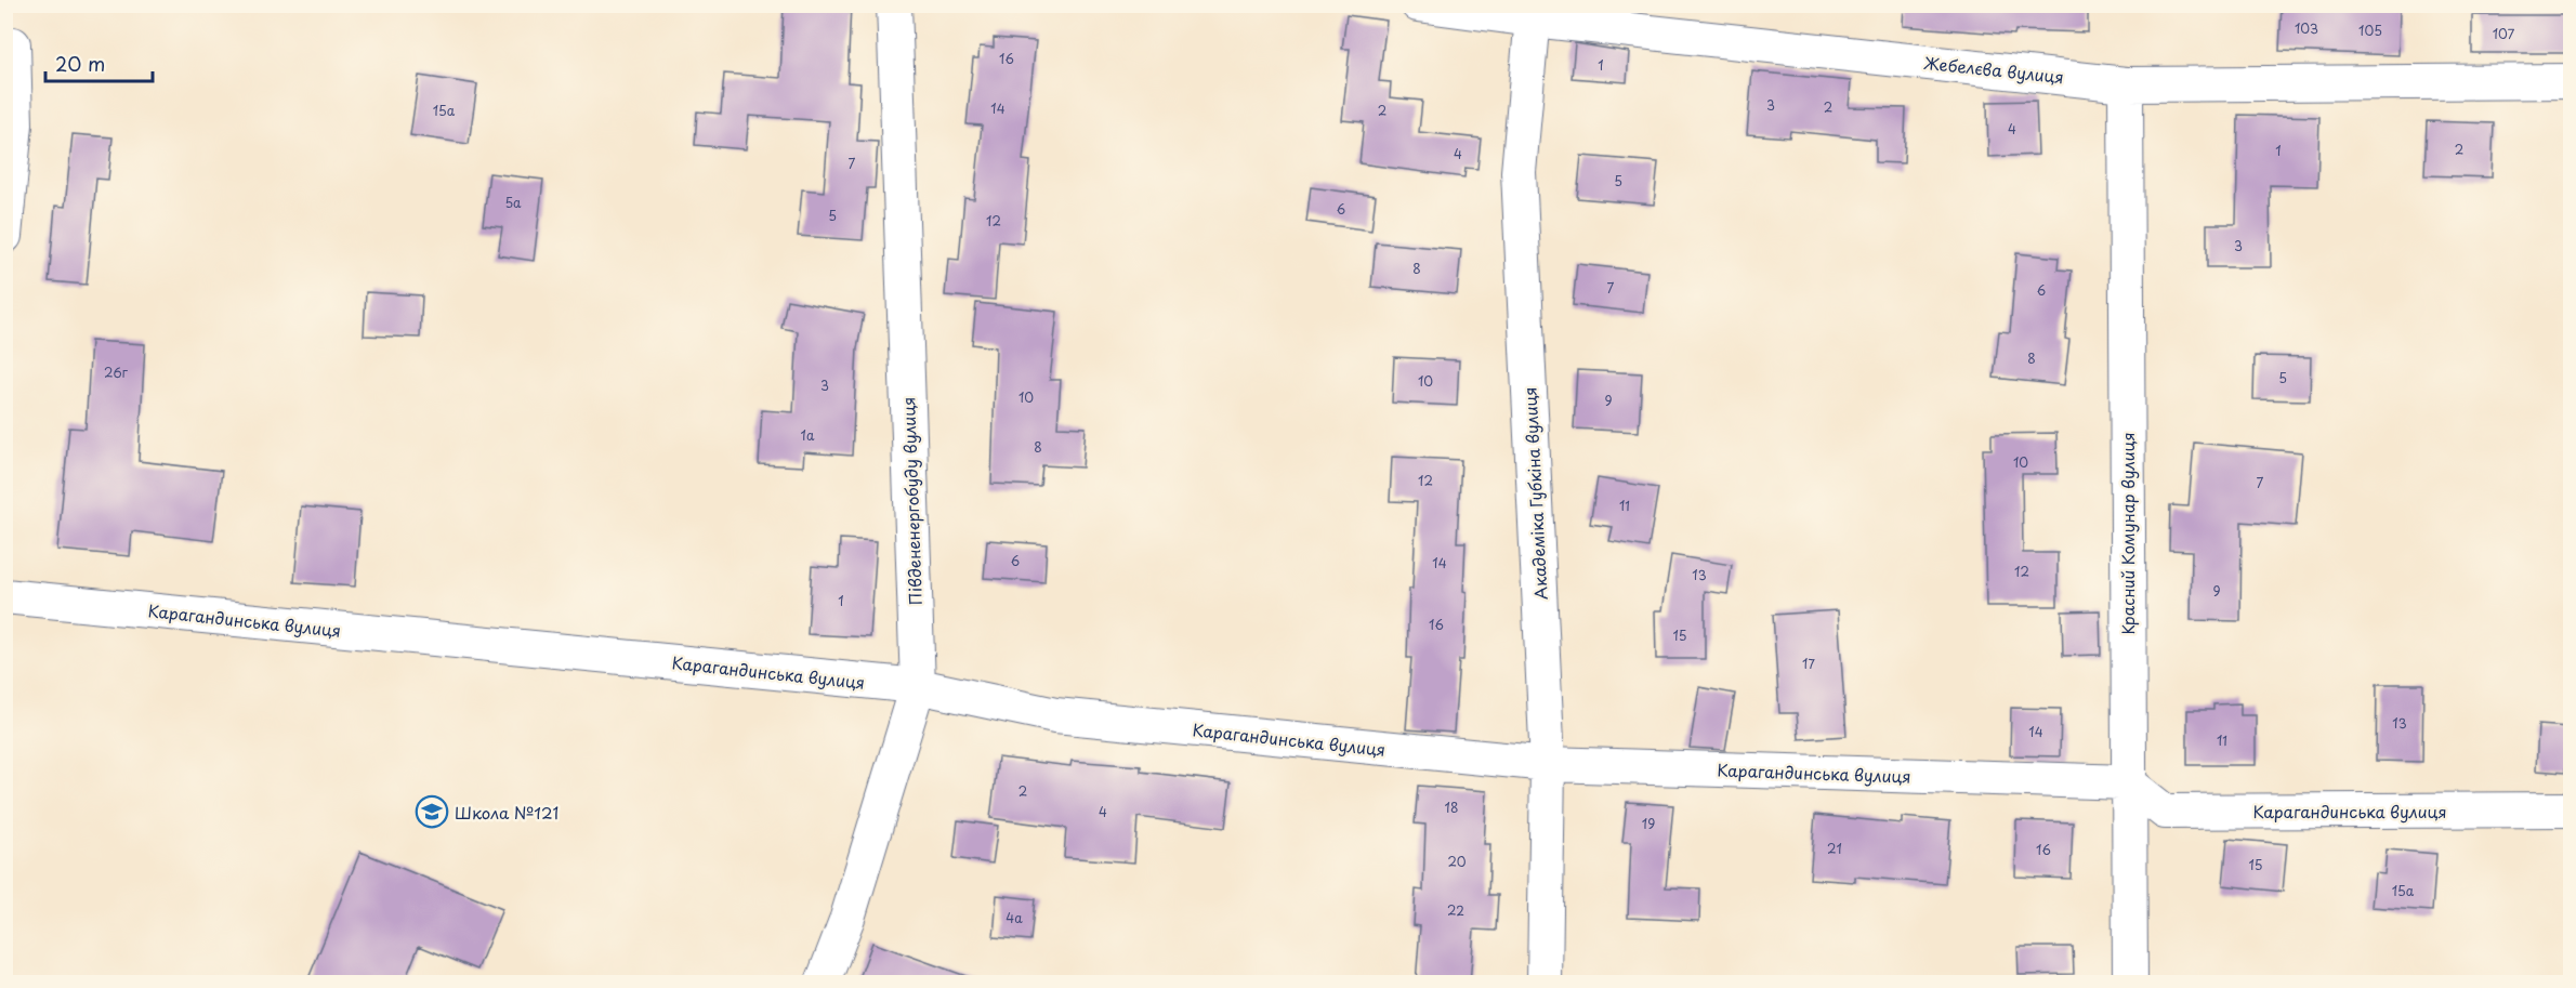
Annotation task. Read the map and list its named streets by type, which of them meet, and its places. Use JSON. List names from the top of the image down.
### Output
{
  "streets": {
    "street": [
      "Жебелєва вулиця",
      "Академіка Губкіна вулиця",
      "Південенергобуду вулиця",
      "Красний Комунар вулиця",
      "Карагандинська вулиця"
    ]
  },
  "crossings": [
    ["Жебелєва вулиця", "Академіка Губкіна вулиця"],
    ["Жебелєва вулиця", "Красний Комунар вулиця"],
    ["Академіка Губкіна вулиця", "Карагандинська вулиця"],
    ["Південенергобуду вулиця", "Карагандинська вулиця"],
    ["Красний Комунар вулиця", "Карагандинська вулиця"]
  ],
  "places": {
    "school or university": ["Школа №121"]
  },
  "house_numbers": [
    "103",
    "105",
    "107",
    "16",
    "1",
    "3",
    "2",
    "14",
    "15а",
    "2",
    "4",
    "2",
    "1",
    "4",
    "7",
    "5",
    "5а",
    "6",
    "5",
    "12",
    "3",
    "8",
    "7",
    "6",
    "8",
    "26г",
    "5",
    "10",
    "3",
    "10",
    "9",
    "1а",
    "8",
    "10",
    "12",
    "7",
    "11",
    "6",
    "14",
    "12",
    "13",
    "9",
    "1",
    "16",
    "15",
    "17",
    "13",
    "14",
    "11",
    "2",
    "18",
    "4",
    "19",
    "21",
    "16",
    "20",
    "15",
    "15а",
    "22",
    "4а"
  ],
  "scale_bar": "20 m"
}
